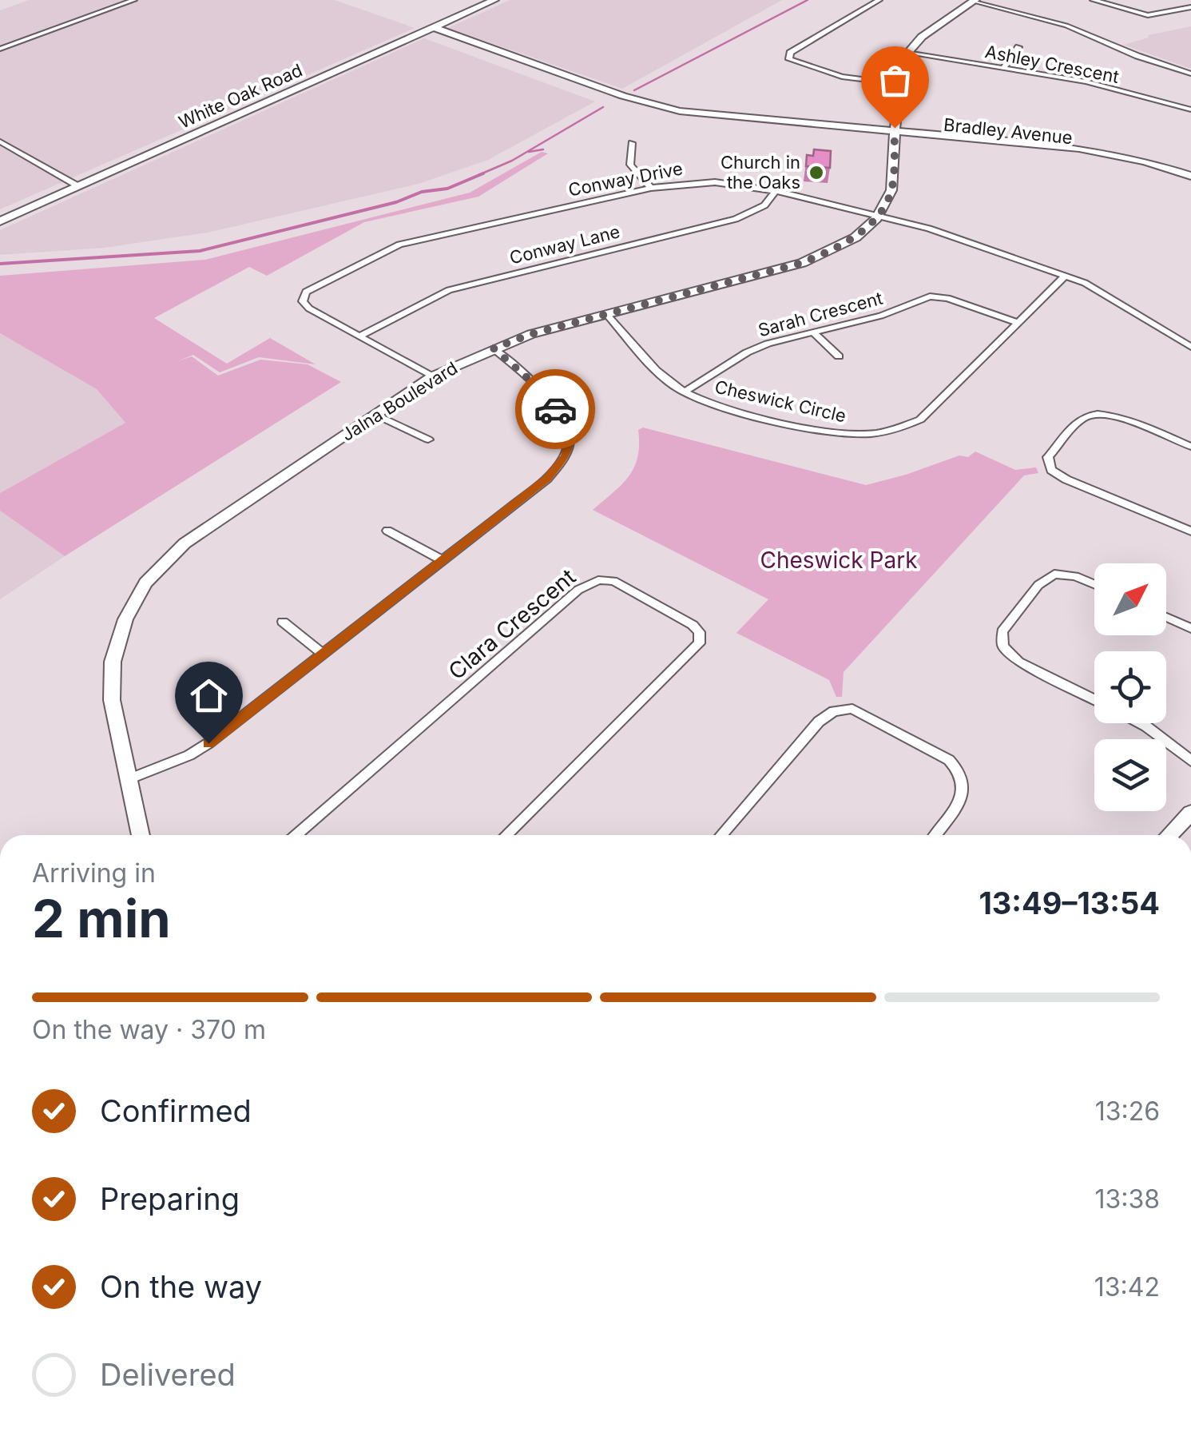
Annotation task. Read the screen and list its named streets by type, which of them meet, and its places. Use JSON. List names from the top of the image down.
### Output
{
  "streets": {
    "street": [
      "Ashley Crescent",
      "White Oak Road",
      "Bradley Avenue",
      "Conway Drive",
      "Conway Lane",
      "Sarah Crescent",
      "Jalna Boulevard",
      "Cheswick Circle",
      "Clara Crescent"
    ]
  },
  "crossings": [
    ["Ashley Crescent", "Jalna Boulevard"],
    ["White Oak Road", "Bradley Avenue"],
    ["Bradley Avenue", "Jalna Boulevard"],
    ["Conway Drive", "Conway Lane"],
    ["Conway Drive", "Jalna Boulevard"],
    ["Conway Drive", "Cheswick Circle"],
    ["Sarah Crescent", "Cheswick Circle"],
    ["Jalna Boulevard", "Cheswick Circle"]
  ],
  "parks": ["Cheswick Park"],
  "places": ["Church in the Oaks"],
  "north": "top right",
  "page": {
    "heading": ["2 min", "Arriving in", "13:49–13:54"],
    "bar": "On the way · 370 m",
    "list": [
      ["Confirmed", "13:26"],
      ["Preparing", "13:38"],
      ["On the way", "13:42"],
      "Delivered"
    ]
  }
}
